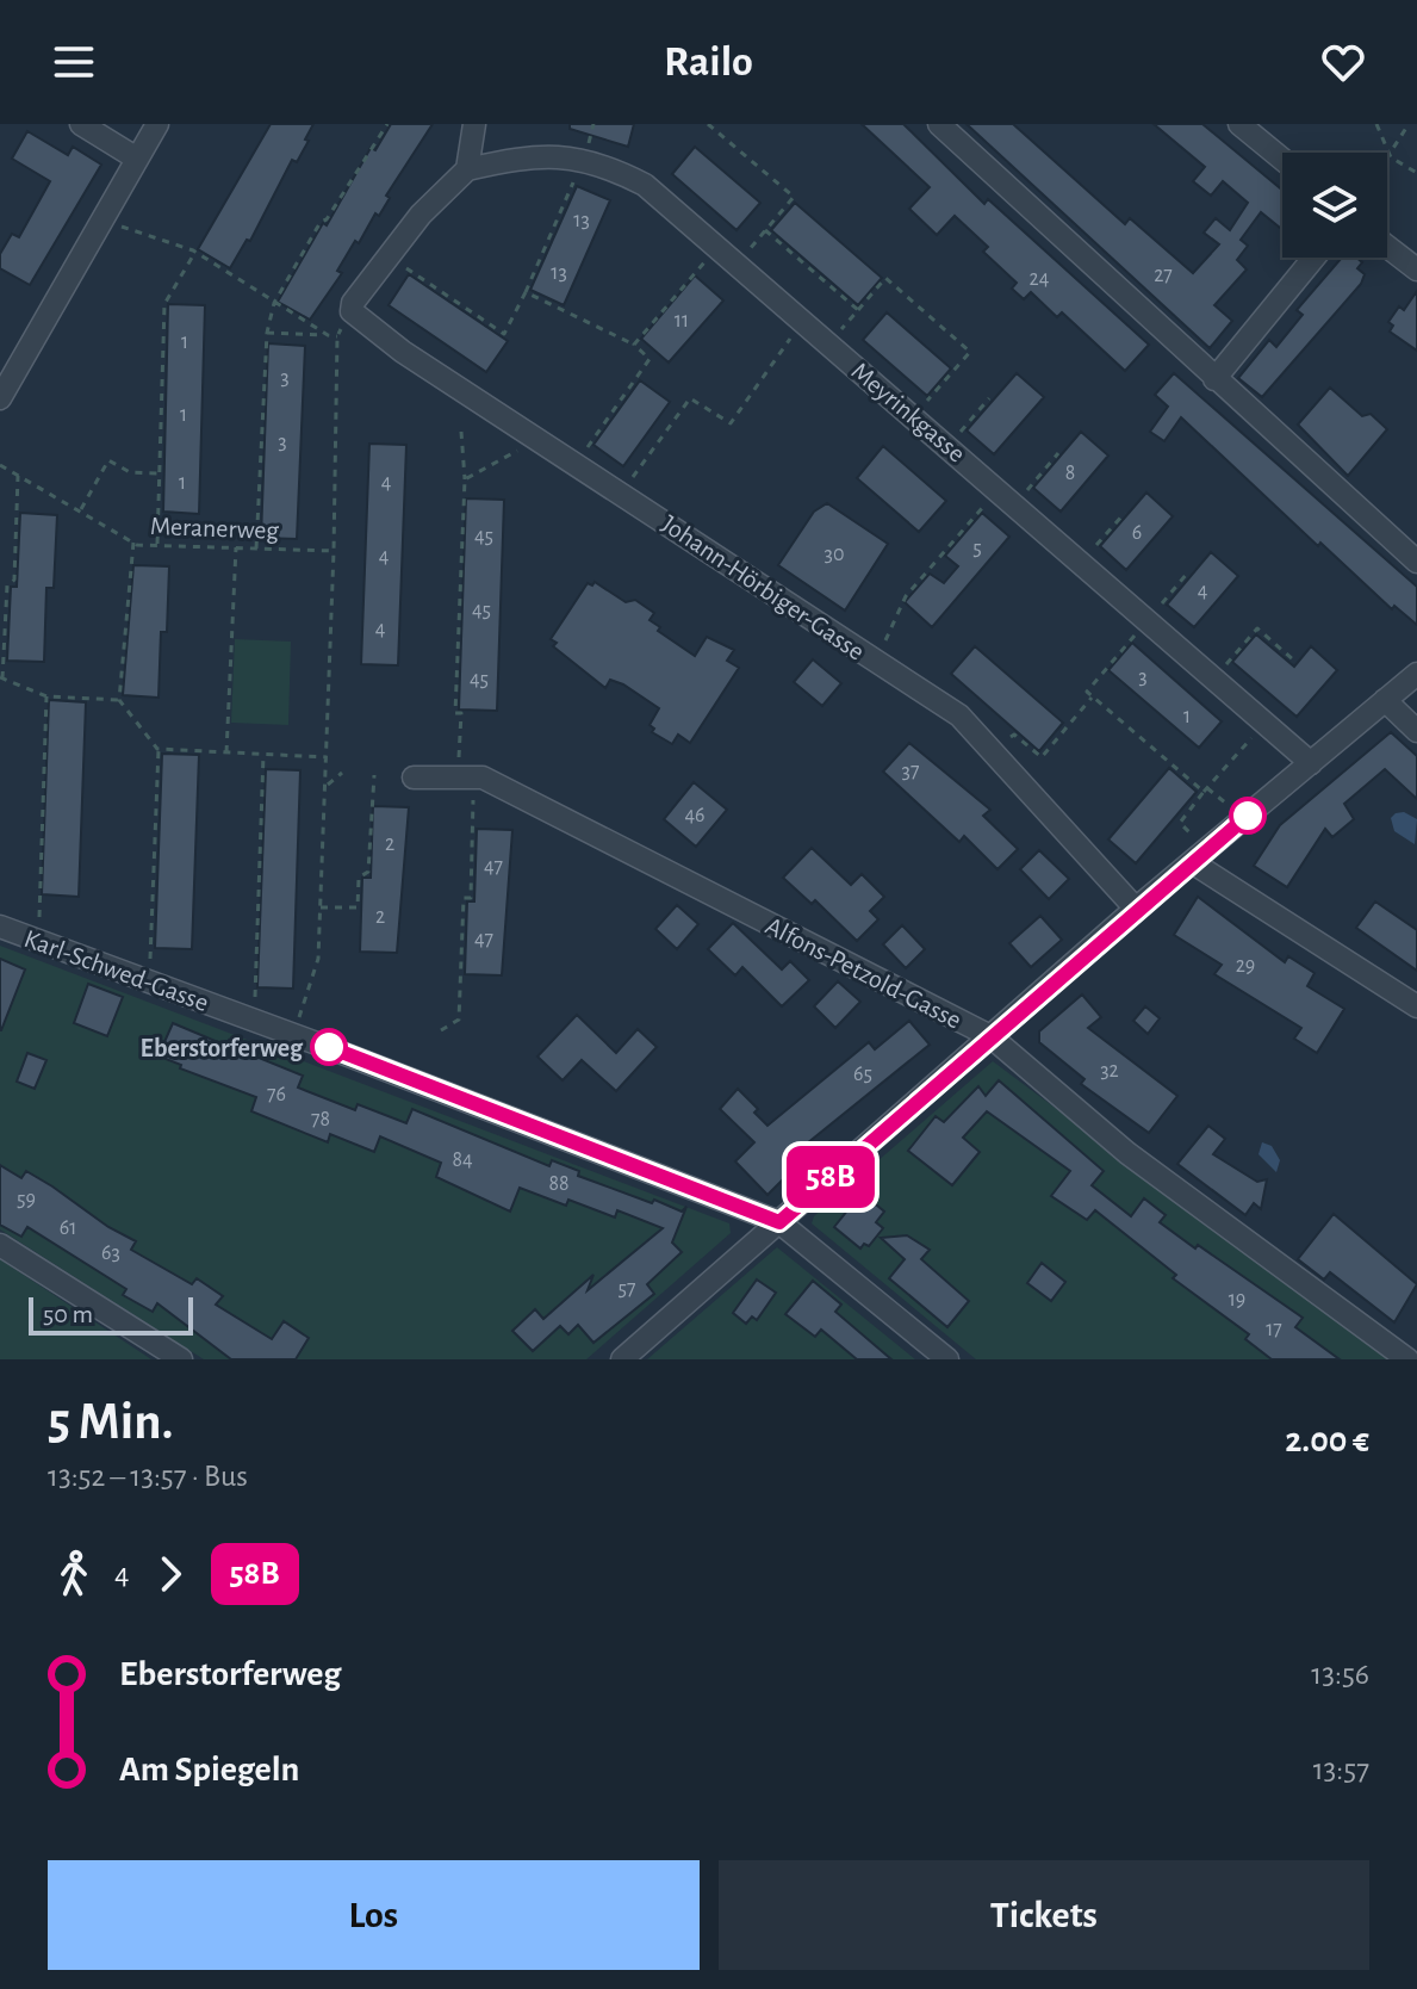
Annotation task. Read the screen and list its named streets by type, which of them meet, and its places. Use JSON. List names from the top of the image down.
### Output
{
  "streets": {
    "street": [
      "Meyrinkgasse",
      "Johann-Hörbiger-Gasse",
      "Karl-Schwed-Gasse",
      "Alfons-Petzold-Gasse"
    ],
    "path": ["Meranerweg"]
  },
  "places": ["Eberstorferweg"],
  "lines": ["bus line 58B"],
  "house_numbers": [
    "13",
    "13",
    "27",
    "24",
    "11",
    "1",
    "3",
    "1",
    "3",
    "8",
    "1",
    "4",
    "6",
    "45",
    "5",
    "30",
    "4",
    "4",
    "45",
    "4",
    "3",
    "45",
    "1",
    "37",
    "46",
    "2",
    "47",
    "2",
    "47",
    "29",
    "32",
    "65",
    "76",
    "78",
    "84",
    "88",
    "59",
    "61",
    "63",
    "57",
    "19",
    "17"
  ],
  "scale_bar": "50 m",
  "page": {
    "header": "Railo",
    "on_map": "58B",
    "scale": "50 m",
    "heading": ["5 Min.", "13:52 – 13:57 · Bus", "2.00 €"],
    "legs": ["4", "58B"],
    "list": [
      {
        "name": "Eberstorferweg",
        "value": "13:56"
      },
      {
        "name": "Am Spiegeln",
        "value": "13:57"
      }
    ],
    "buttons": ["Los", "Tickets"]
  }
}
